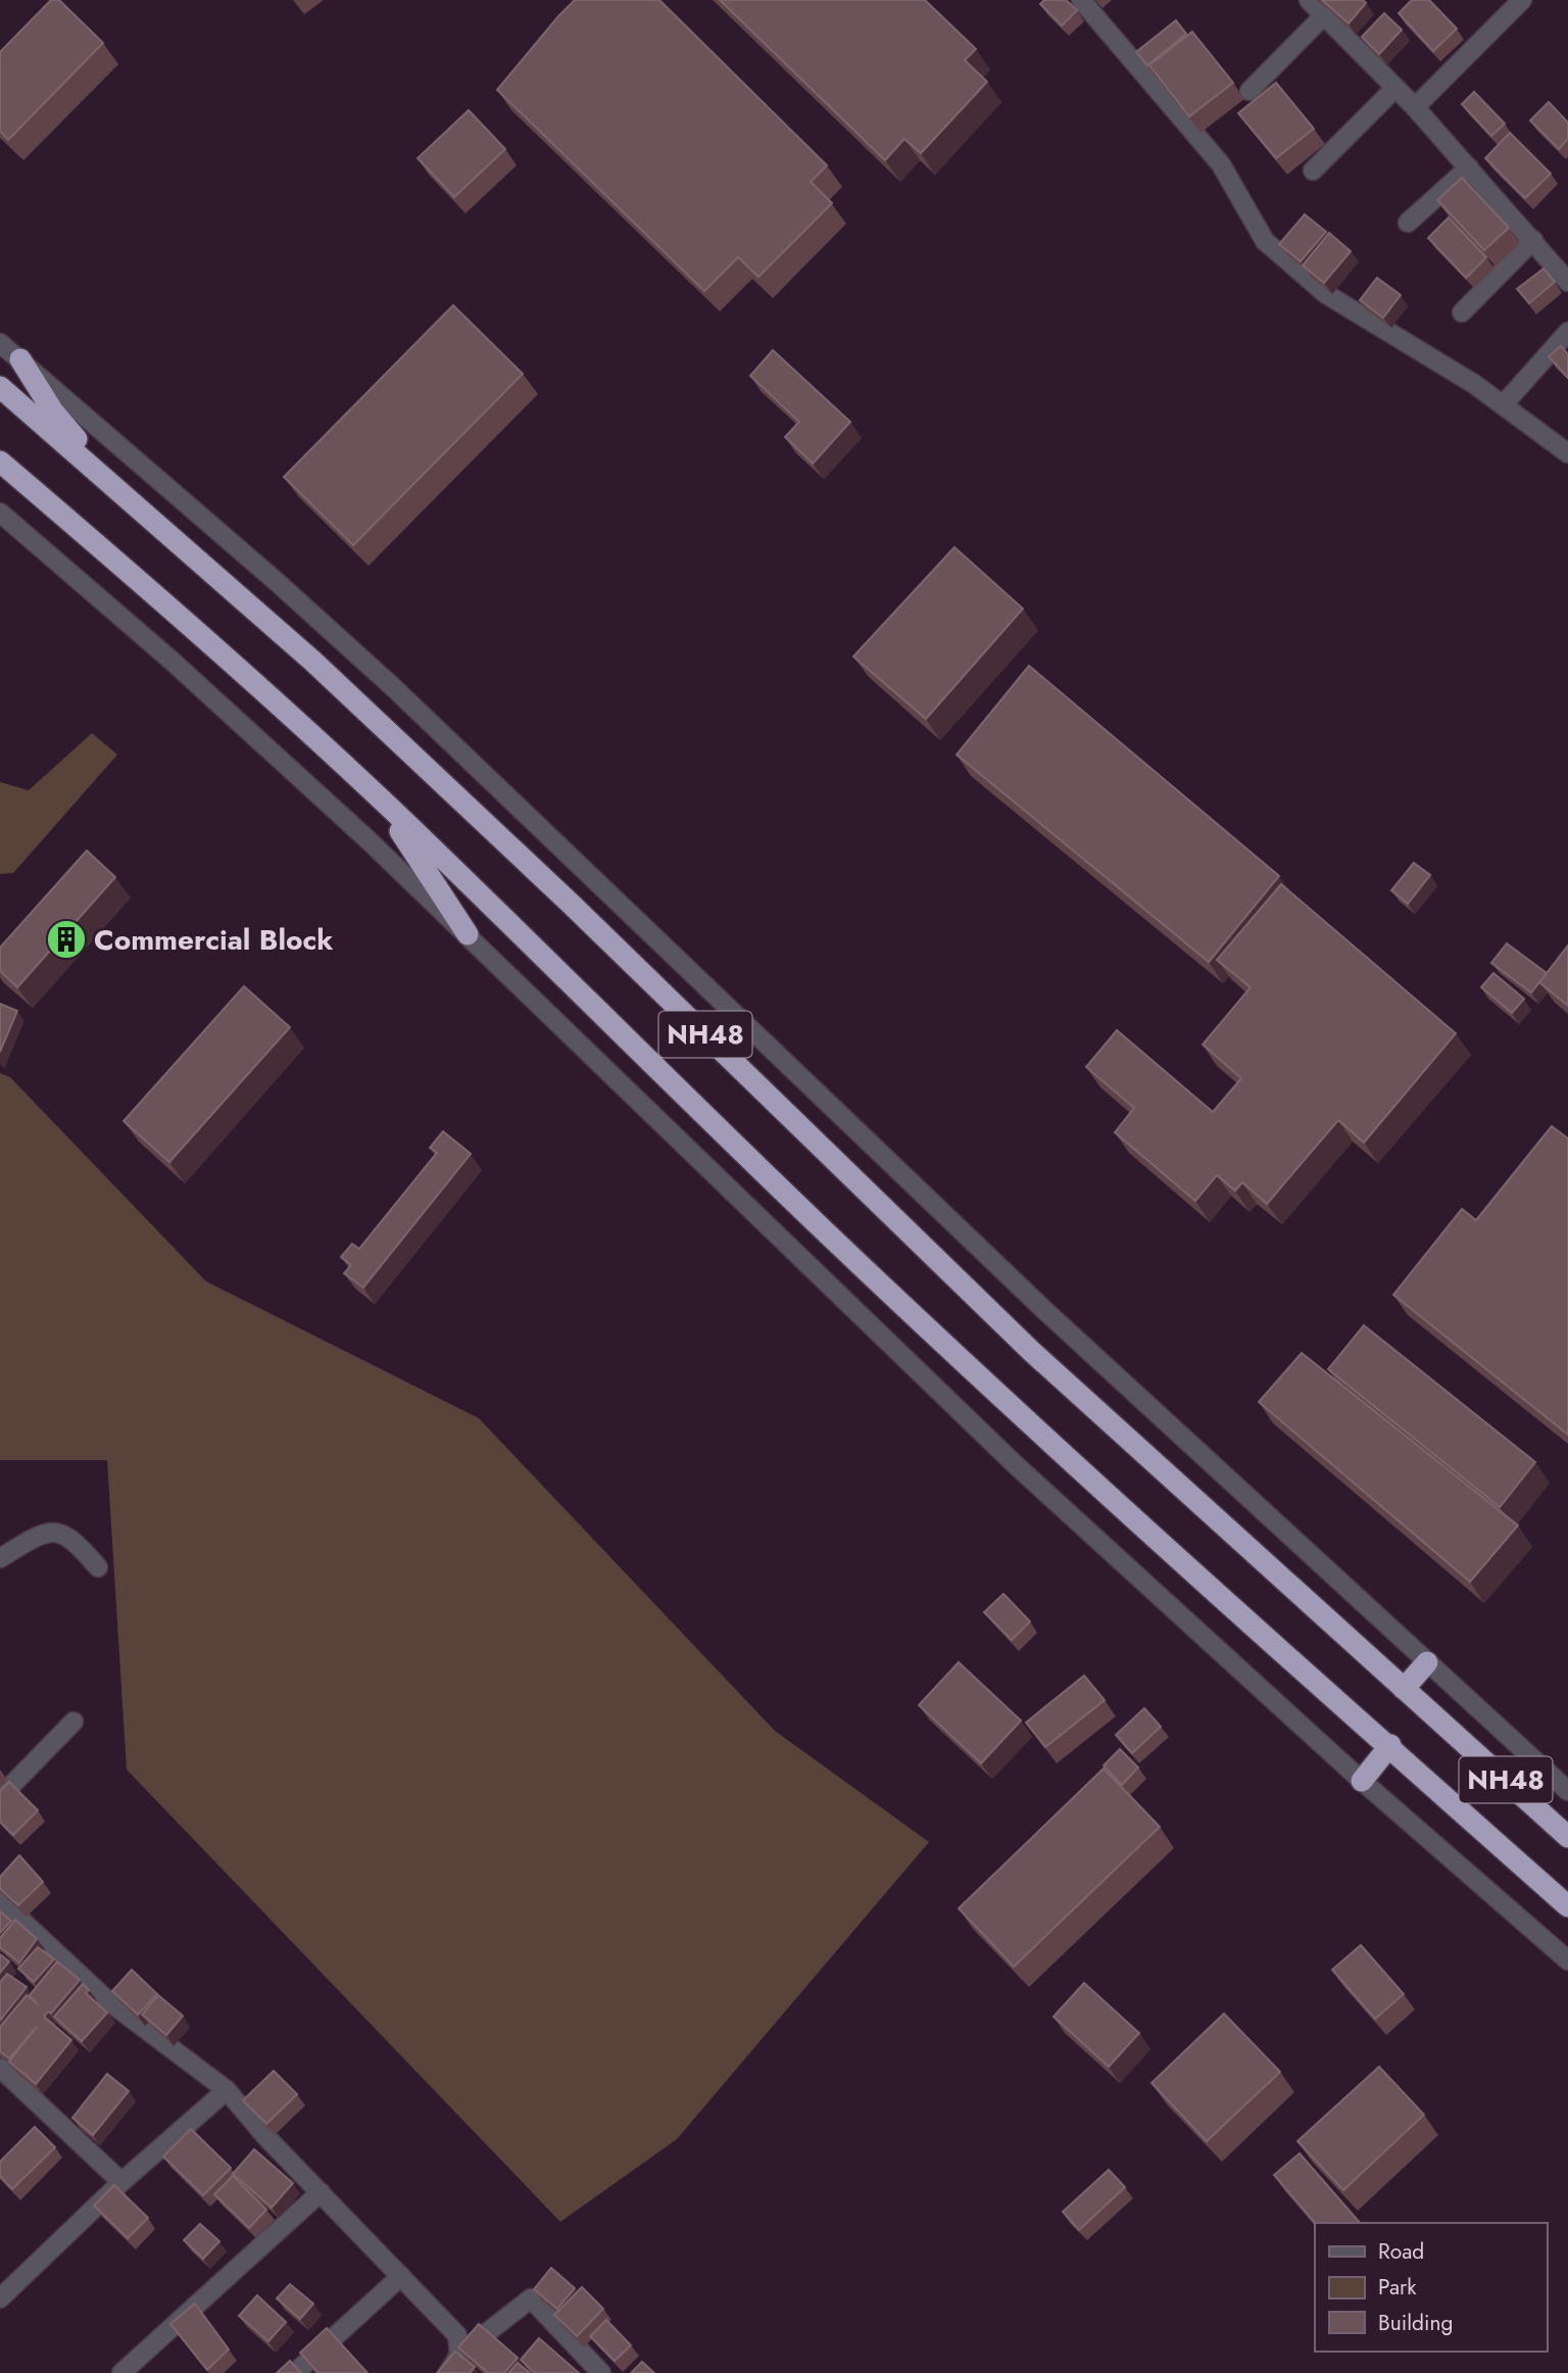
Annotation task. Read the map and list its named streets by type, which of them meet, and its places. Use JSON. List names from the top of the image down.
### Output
{
  "streets": {
    "highway": ["NH48"]
  },
  "places": {
    "building": ["Commercial Block"]
  },
  "legend": ["Road", "Park", "Building"]
}
